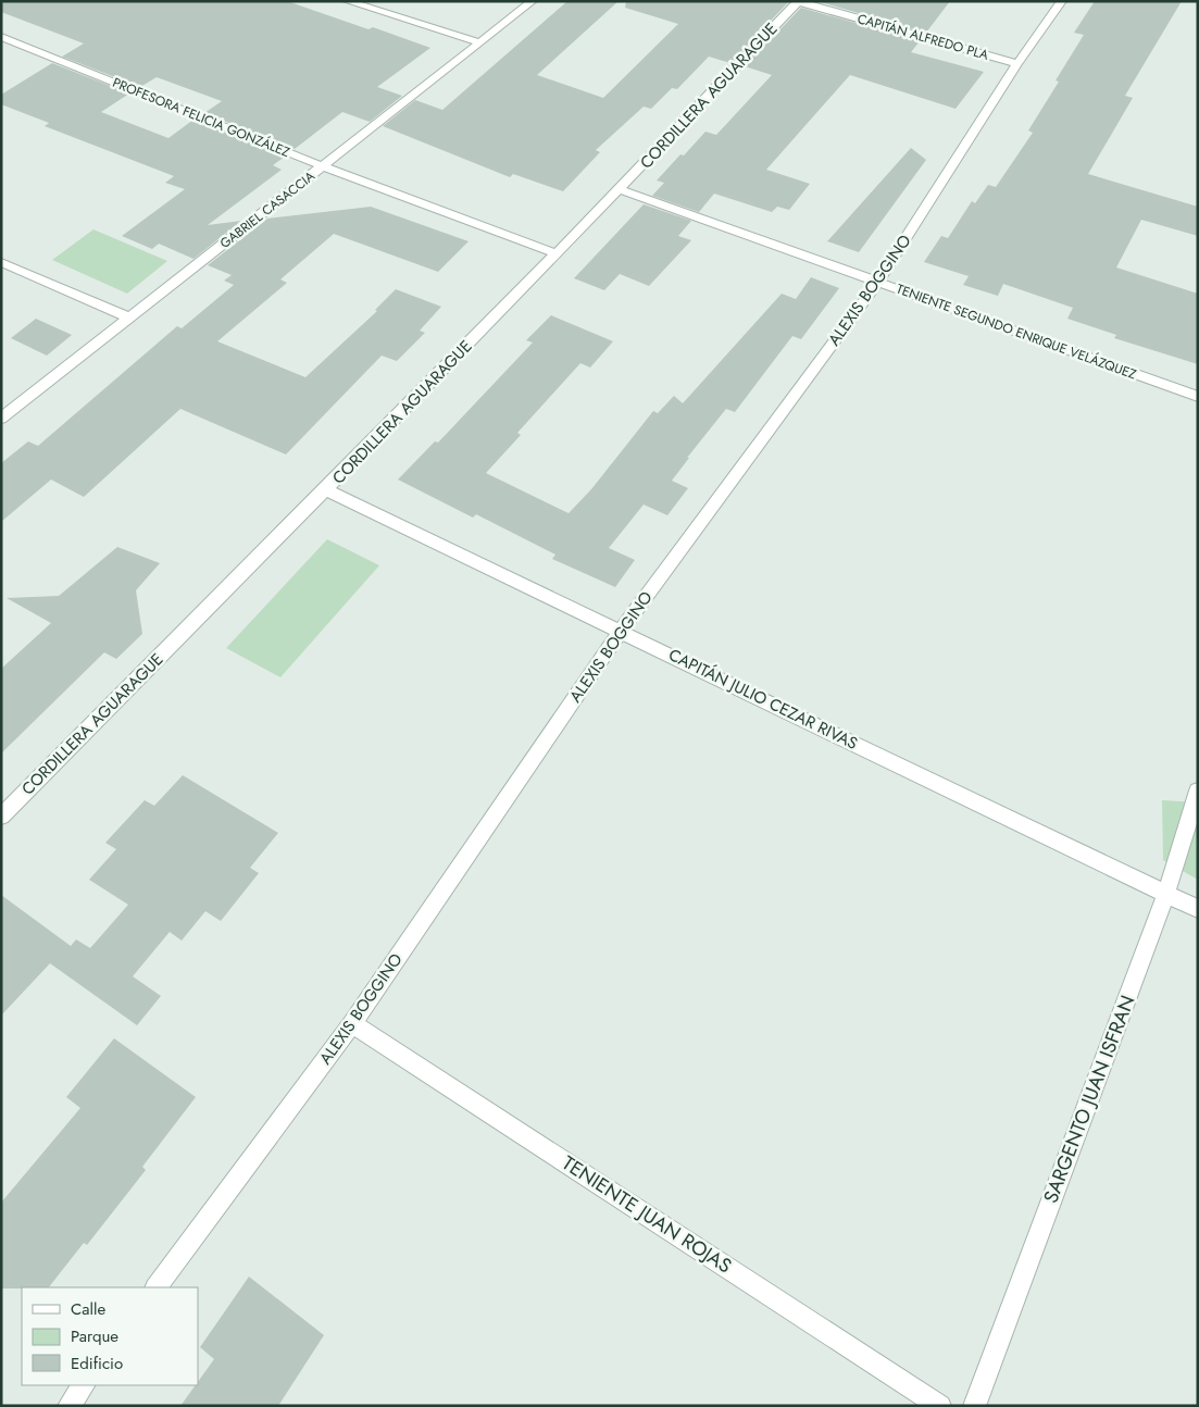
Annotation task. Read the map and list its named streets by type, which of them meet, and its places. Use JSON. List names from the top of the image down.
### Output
{
  "streets": {
    "street": [
      "CAPITÁN ALFREDO PLA",
      "CORDILLERA AGUARAGUE",
      "PROFESORA FELICIA GONZÁLEZ",
      "GABRIEL CASACCIA",
      "ALEXIS BOGGINO",
      "TENIENTE SEGUNDO ENRIQUE VELÁZQUEZ",
      "CAPITÁN JULIO CEZAR RIVAS",
      "SARGENTO JUAN ISFRAN",
      "TENIENTE JUAN ROJAS"
    ]
  },
  "crossings": [
    ["CAPITÁN ALFREDO PLA", "CORDILLERA AGUARAGUE"],
    ["CAPITÁN ALFREDO PLA", "ALEXIS BOGGINO"],
    ["CORDILLERA AGUARAGUE", "PROFESORA FELICIA GONZÁLEZ"],
    ["CORDILLERA AGUARAGUE", "TENIENTE SEGUNDO ENRIQUE VELÁZQUEZ"],
    ["CORDILLERA AGUARAGUE", "CAPITÁN JULIO CEZAR RIVAS"],
    ["PROFESORA FELICIA GONZÁLEZ", "GABRIEL CASACCIA"],
    ["ALEXIS BOGGINO", "TENIENTE SEGUNDO ENRIQUE VELÁZQUEZ"],
    ["ALEXIS BOGGINO", "CAPITÁN JULIO CEZAR RIVAS"],
    ["ALEXIS BOGGINO", "TENIENTE JUAN ROJAS"],
    ["CAPITÁN JULIO CEZAR RIVAS", "SARGENTO JUAN ISFRAN"]
  ],
  "legend": ["Calle", "Parque", "Edificio"]
}
